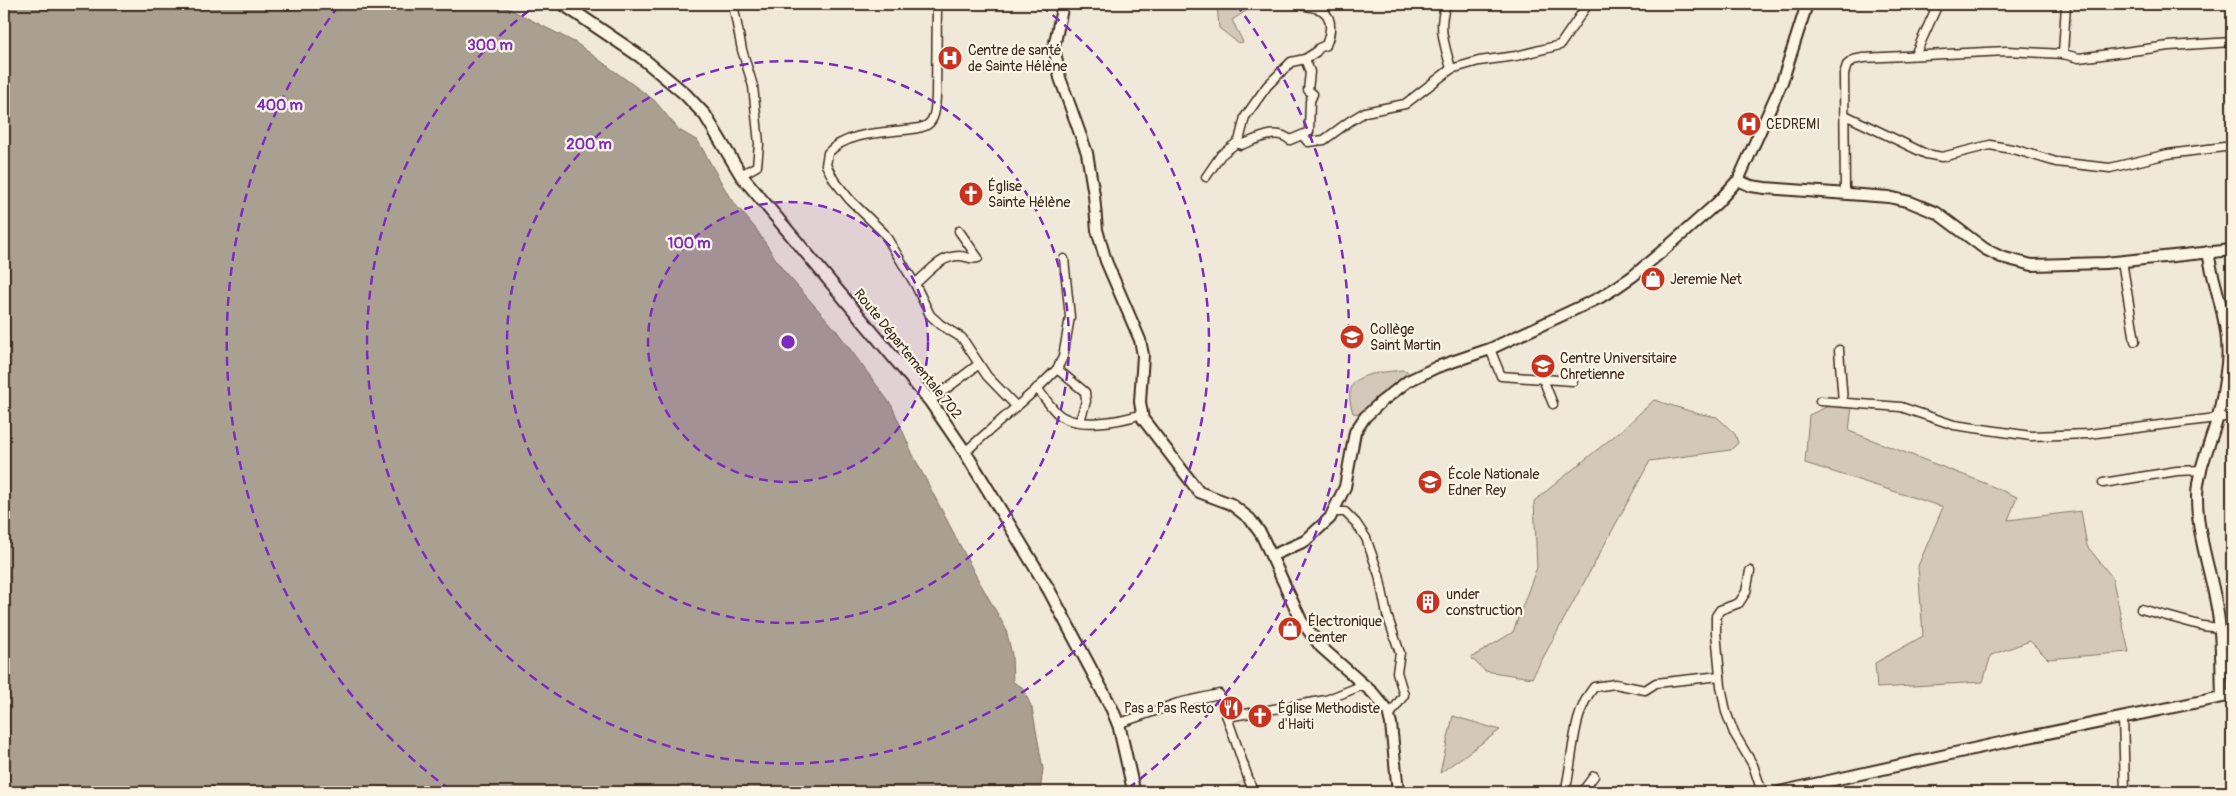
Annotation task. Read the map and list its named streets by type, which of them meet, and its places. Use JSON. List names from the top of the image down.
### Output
{
  "streets": {
    "main road": ["Route Départementale 702"]
  },
  "places": {
    "hospital": ["Centre de santé de Sainte Hélène", "CEDREMI"],
    "church": ["Église Sainte Hélène", "Église Methodiste d'Haiti"],
    "shop": ["Jeremie Net", "Électronique center"],
    "school or university": ["Collège Saint Martin", "Centre Universitaire Chretienne", "École Nationale Edner Rey"],
    "building": ["under construction"],
    "restaurant": ["Pas a Pas Resto"]
  },
  "rings": [
    "300 m",
    "400 m",
    "200 m",
    "100 m"
  ]
}
